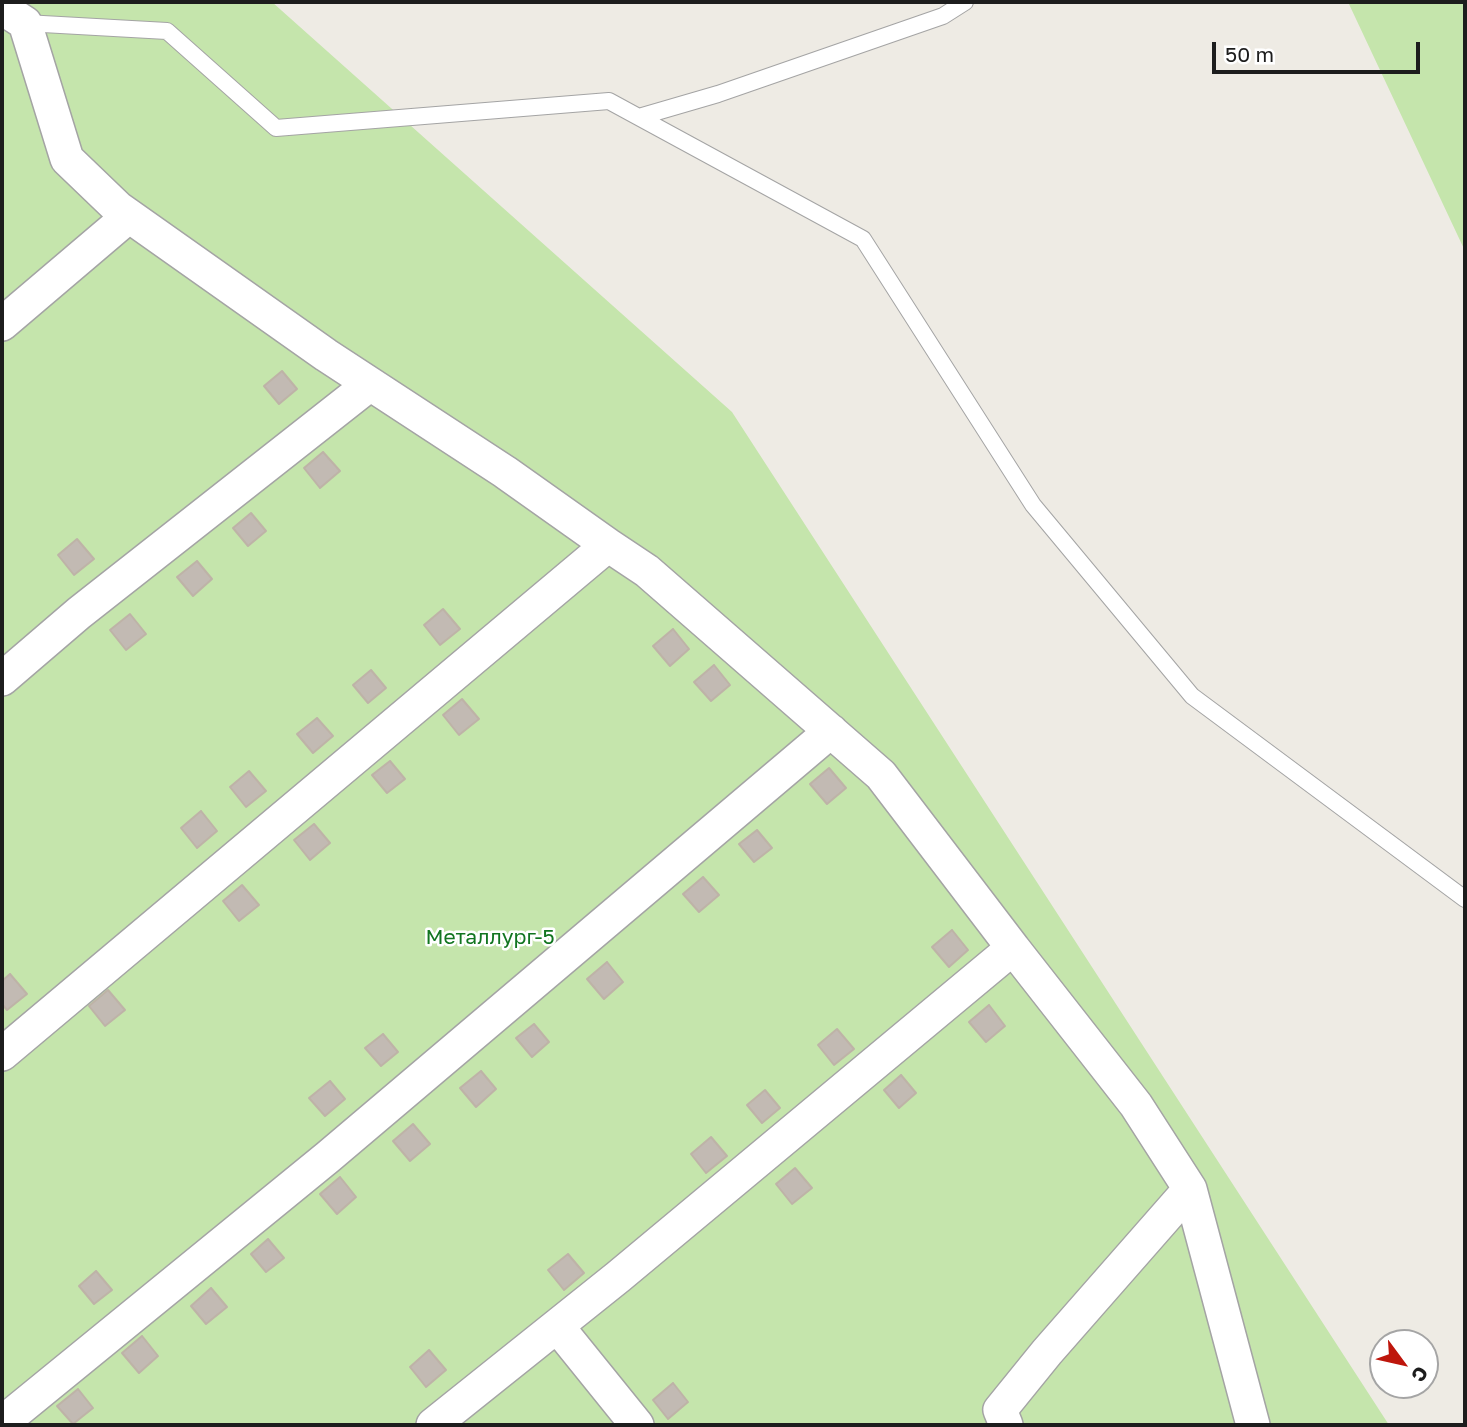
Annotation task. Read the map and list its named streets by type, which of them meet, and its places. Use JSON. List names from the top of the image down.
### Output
{
  "parks": ["Металлург-5"],
  "scale_bar": "50 m",
  "north": "bottom right"
}
